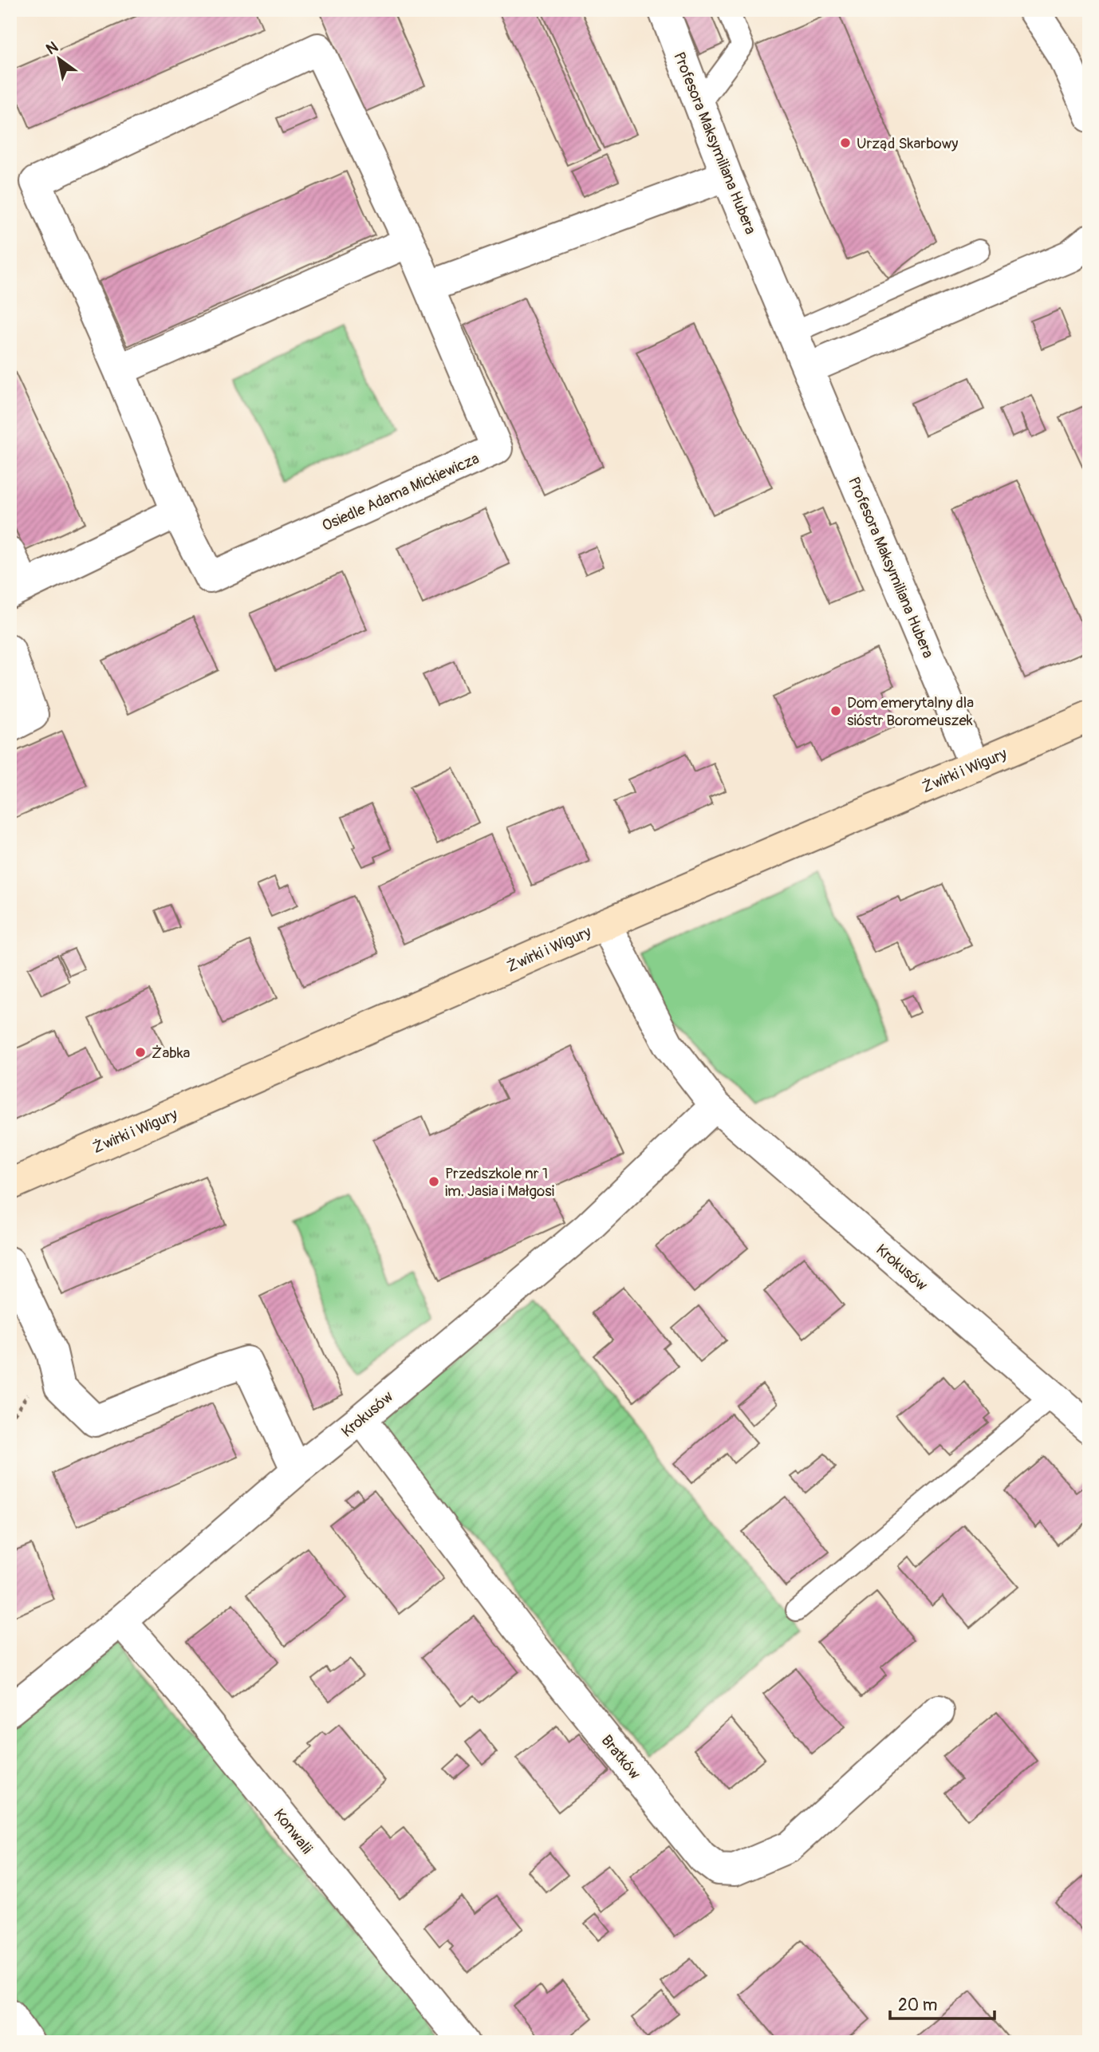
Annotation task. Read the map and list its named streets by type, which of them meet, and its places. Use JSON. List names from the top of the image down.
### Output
{
  "streets": {
    "street": [
      "Profesora Maksymiliana Hubera",
      "Osiedle Adama Mickiewicza",
      "Żwirki i Wigury",
      "Krokusów",
      "Bratków",
      "Konwalii"
    ]
  },
  "crossings": [
    ["Profesora Maksymiliana Hubera", "Żwirki i Wigury"],
    ["Żwirki i Wigury", "Krokusów"],
    ["Krokusów", "Bratków"],
    ["Krokusów", "Konwalii"]
  ],
  "places": [
    "Urząd Skarbowy",
    "Dom emerytalny dla sióstr Boromeuszek",
    "Żabka",
    "Przedszkole nr 1 im. Jasia i Małgosi"
  ],
  "scale_bar": "20 m",
  "north": "top left"
}
